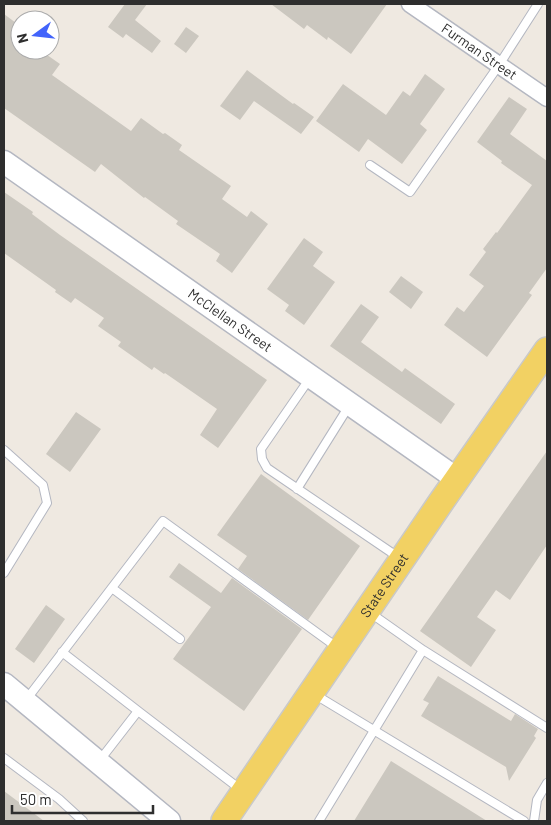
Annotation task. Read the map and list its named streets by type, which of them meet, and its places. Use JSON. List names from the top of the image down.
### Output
{
  "streets": {
    "main road": ["State Street"],
    "street": ["Furman Street", "McClellan Street"]
  },
  "crossings": [
    ["McClellan Street", "State Street"]
  ],
  "scale_bar": "50 m",
  "north": "left"
}
